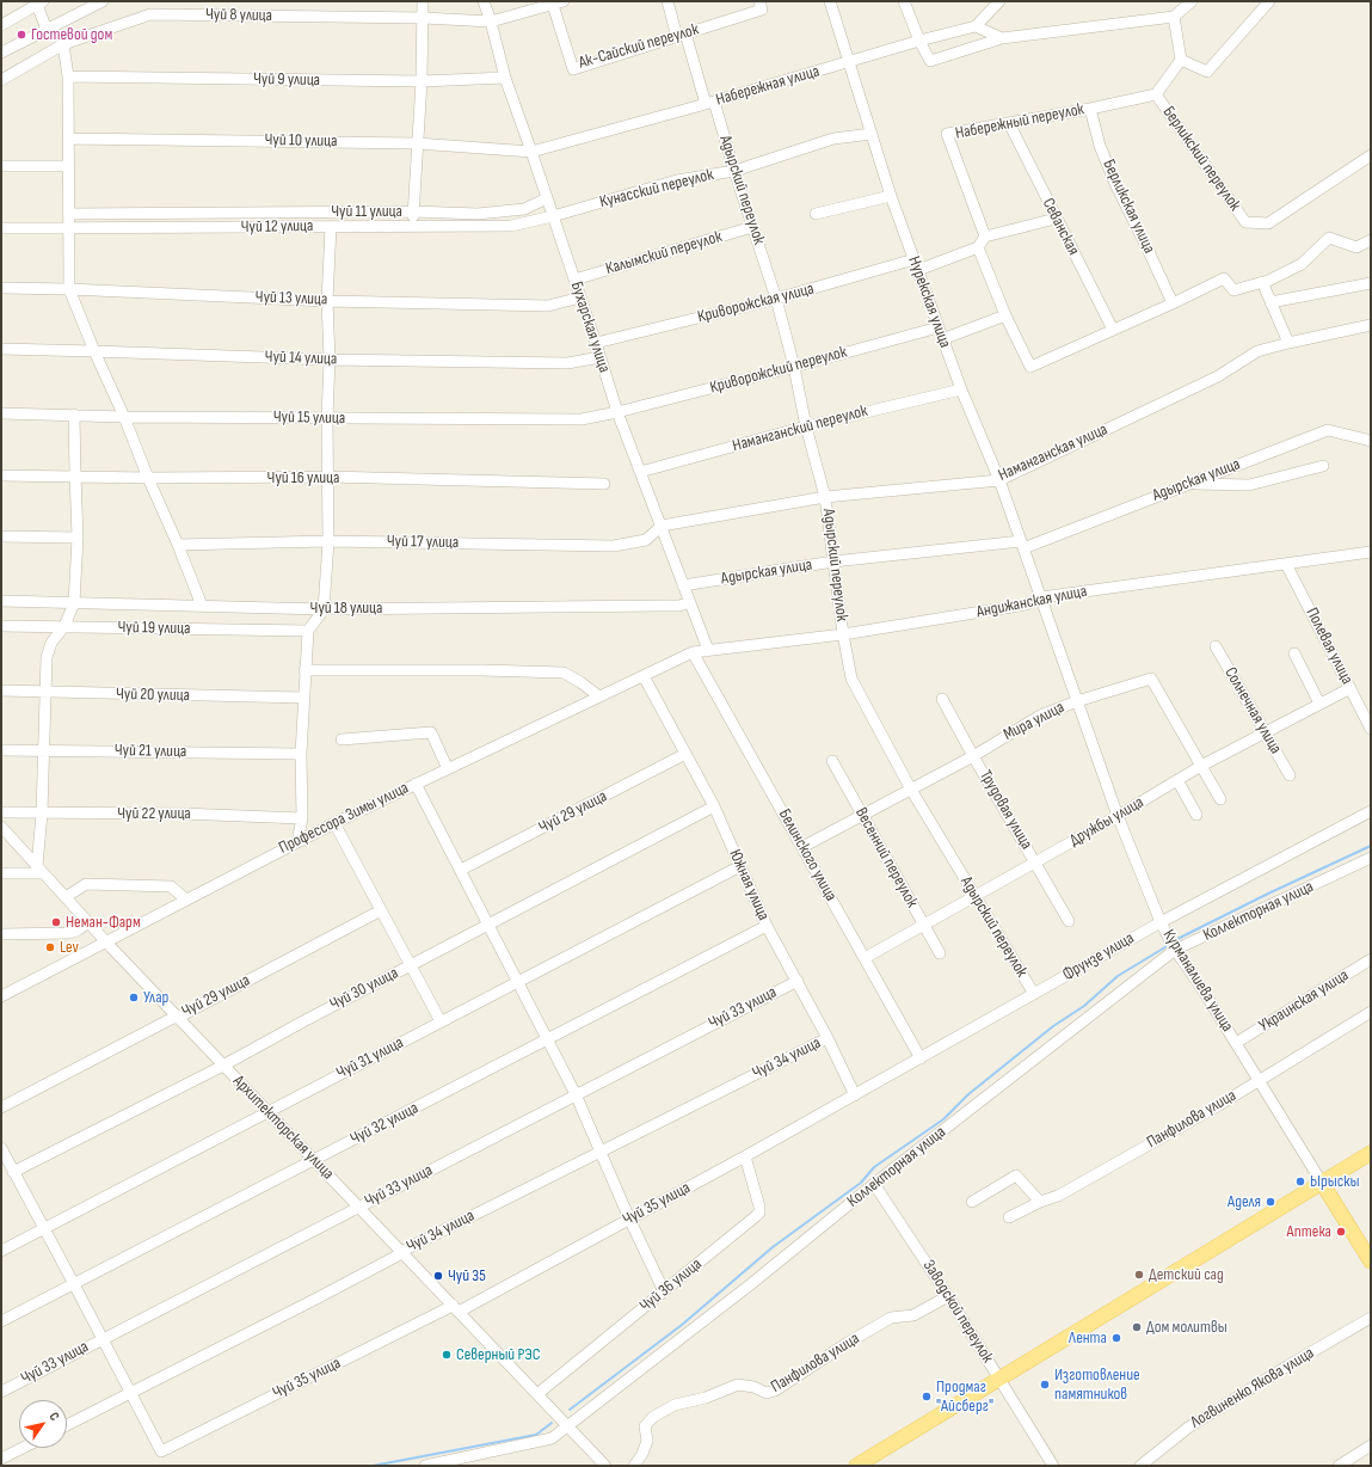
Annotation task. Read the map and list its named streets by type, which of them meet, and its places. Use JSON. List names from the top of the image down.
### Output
{
  "streets": {
    "main road": ["Курманалиева улица"],
    "street": [
      "Чуй 8 улица",
      "Ак-Сайский переулок",
      "Чуй 9 улица",
      "Набережная улица",
      "Набережный переулок",
      "Чуй 10 улица",
      "Берликский переулок",
      "Кунасский переулок",
      "Адырский переулок",
      "Берликская улица",
      "Чуй 11 улица",
      "Чуй 12 улица",
      "Севанская",
      "Калымский переулок",
      "Чуй 13 улица",
      "Нурекская улица",
      "Криворожская улица",
      "Бухарская улица",
      "Чуй 14 улица",
      "Криворожский переулок",
      "Чуй 15 улица",
      "Наманганский переулок",
      "Наманганская улица",
      "Чуй 16 улица",
      "Адырская улица",
      "Чуй 17 улица",
      "Андижанская улица",
      "Чуй 18 улица",
      "Чуй 19 улица",
      "Полевая улица",
      "Чуй 20 улица",
      "Солнечная улица",
      "Мира улица",
      "Чуй 21 улица",
      "Трудовая улица",
      "Чуй 29 улица",
      "Чуй 22 улица",
      "Профессора Зимы улица",
      "Дружбы улица",
      "Белинского улица",
      "Весенний переулок",
      "Южная улица",
      "Коллекторная улица",
      "Фрунзе улица",
      "Чуй 30 улица",
      "Украинская улица",
      "Чуй 33 улица",
      "Чуй 31 улица",
      "Чуй 34 улица",
      "Панфилова улица",
      "Чуй 32 улица",
      "Архитекторская улица",
      "Чуй 35 улица",
      "Чуй 36 улица",
      "Заводской переулок",
      "Логвиненко Якова улица"
    ]
  },
  "crossings": [
    ["Чуй 8 улица", "Ак-Сайский переулок"],
    ["Чуй 8 улица", "Бухарская улица"],
    ["Ак-Сайский переулок", "Адырский переулок"],
    ["Чуй 9 улица", "Бухарская улица"],
    ["Набережная улица", "Чуй 10 улица"],
    ["Набережная улица", "Адырский переулок"],
    ["Набережная улица", "Нурекская улица"],
    ["Набережная улица", "Бухарская улица"],
    ["Набережный переулок", "Берликский переулок"],
    ["Набережный переулок", "Берликская улица"],
    ["Набережный переулок", "Севанская"],
    ["Чуй 10 улица", "Бухарская улица"],
    ["Кунасский переулок", "Адырский переулок"],
    ["Кунасский переулок", "Чуй 12 улица"],
    ["Кунасский переулок", "Нурекская улица"],
    ["Кунасский переулок", "Бухарская улица"],
    ["Адырский переулок", "Калымский переулок"],
    ["Адырский переулок", "Криворожская улица"],
    ["Адырский переулок", "Криворожский переулок"],
    ["Адырский переулок", "Наманганский переулок"],
    ["Адырский переулок", "Наманганская улица"],
    ["Адырский переулок", "Адырская улица"],
    ["Адырский переулок", "Андижанская улица"],
    ["Адырский переулок", "Мира улица"],
    ["Адырский переулок", "Дружбы улица"],
    ["Адырский переулок", "Фрунзе улица"],
    ["Чуй 11 улица", "Бухарская улица"],
    ["Чуй 12 улица", "Бухарская улица"],
    ["Калымский переулок", "Бухарская улица"],
    ["Чуй 13 улица", "Бухарская улица"],
    ["Нурекская улица", "Криворожская улица"],
    ["Нурекская улица", "Криворожский переулок"],
    ["Нурекская улица", "Наманганский переулок"],
    ["Нурекская улица", "Наманганская улица"],
    ["Нурекская улица", "Адырская улица"],
    ["Нурекская улица", "Андижанская улица"],
    ["Нурекская улица", "Курманалиева улица"],
    ["Криворожская улица", "Бухарская улица"],
    ["Бухарская улица", "Чуй 14 улица"],
    ["Бухарская улица", "Криворожский переулок"],
    ["Бухарская улица", "Чуй 15 улица"],
    ["Бухарская улица", "Наманганский переулок"],
    ["Бухарская улица", "Наманганская улица"],
    ["Бухарская улица", "Адырская улица"],
    ["Бухарская улица", "Чуй 17 улица"],
    ["Бухарская улица", "Андижанская улица"],
    ["Бухарская улица", "Чуй 18 улица"],
    ["Криворожский переулок", "Чуй 15 улица"],
    ["Наманганская улица", "Чуй 17 улица"],
    ["Андижанская улица", "Полевая улица"],
    ["Андижанская улица", "Профессора Зимы улица"],
    ["Андижанская улица", "Белинского улица"],
    ["Андижанская улица", "Курманалиева улица"],
    ["Полевая улица", "Дружбы улица"],
    ["Солнечная улица", "Дружбы улица"],
    ["Мира улица", "Трудовая улица"],
    ["Мира улица", "Дружбы улица"],
    ["Мира улица", "Белинского улица"],
    ["Мира улица", "Весенний переулок"],
    ["Мира улица", "Курманалиева улица"],
    ["Трудовая улица", "Дружбы улица"],
    ["Чуй 29 улица", "Южная улица"],
    ["Чуй 29 улица", "Архитекторская улица"],
    ["Профессора Зимы улица", "Белинского улица"],
    ["Профессора Зимы улица", "Южная улица"],
    ["Профессора Зимы улица", "Архитекторская улица"],
    ["Дружбы улица", "Белинского улица"],
    ["Дружбы улица", "Весенний переулок"],
    ["Дружбы улица", "Курманалиева улица"],
    ["Белинского улица", "Фрунзе улица"],
    ["Южная улица", "Фрунзе улица"],
    ["Южная улица", "Чуй 30 улица"],
    ["Южная улица", "Чуй 33 улица"],
    ["Южная улица", "Чуй 31 улица"],
    ["Южная улица", "Чуй 34 улица"],
    ["Южная улица", "Чуй 32 улица"],
    ["Южная улица", "Чуй 35 улица"],
    ["Коллекторная улица", "Курманалиева улица"],
    ["Коллекторная улица", "Архитекторская улица"],
    ["Коллекторная улица", "Заводской переулок"],
    ["Фрунзе улица", "Курманалиева улица"],
    ["Фрунзе улица", "Чуй 35 улица"],
    ["Курманалиева улица", "Украинская улица"],
    ["Курманалиева улица", "Панфилова улица"],
    ["Чуй 30 улица", "Архитекторская улица"],
    ["Чуй 33 улица", "Архитекторская улица"],
    ["Чуй 31 улица", "Архитекторская улица"],
    ["Чуй 34 улица", "Архитекторская улица"],
    ["Чуй 34 улица", "Чуй 35 улица"],
    ["Панфилова улица", "Заводской переулок"],
    ["Чуй 32 улица", "Архитекторская улица"],
    ["Архитекторская улица", "Чуй 35 улица"],
    ["Архитекторская улица", "Чуй 36 улица"],
    ["Чуй 35 улица", "Чуй 36 улица"]
  ],
  "places": [
    "Гостевой дом",
    "Неман-Фарм",
    "Lev",
    "Улар",
    "Ырыскы",
    "Аделя",
    "Аптека",
    "Детский сад",
    "Чуй 35",
    "Дом молитвы",
    "Лента",
    "Северный РЭС",
    "Изготовление памятников",
    "Продмаг \"Айсберг\""
  ],
  "north": "top right"
}
